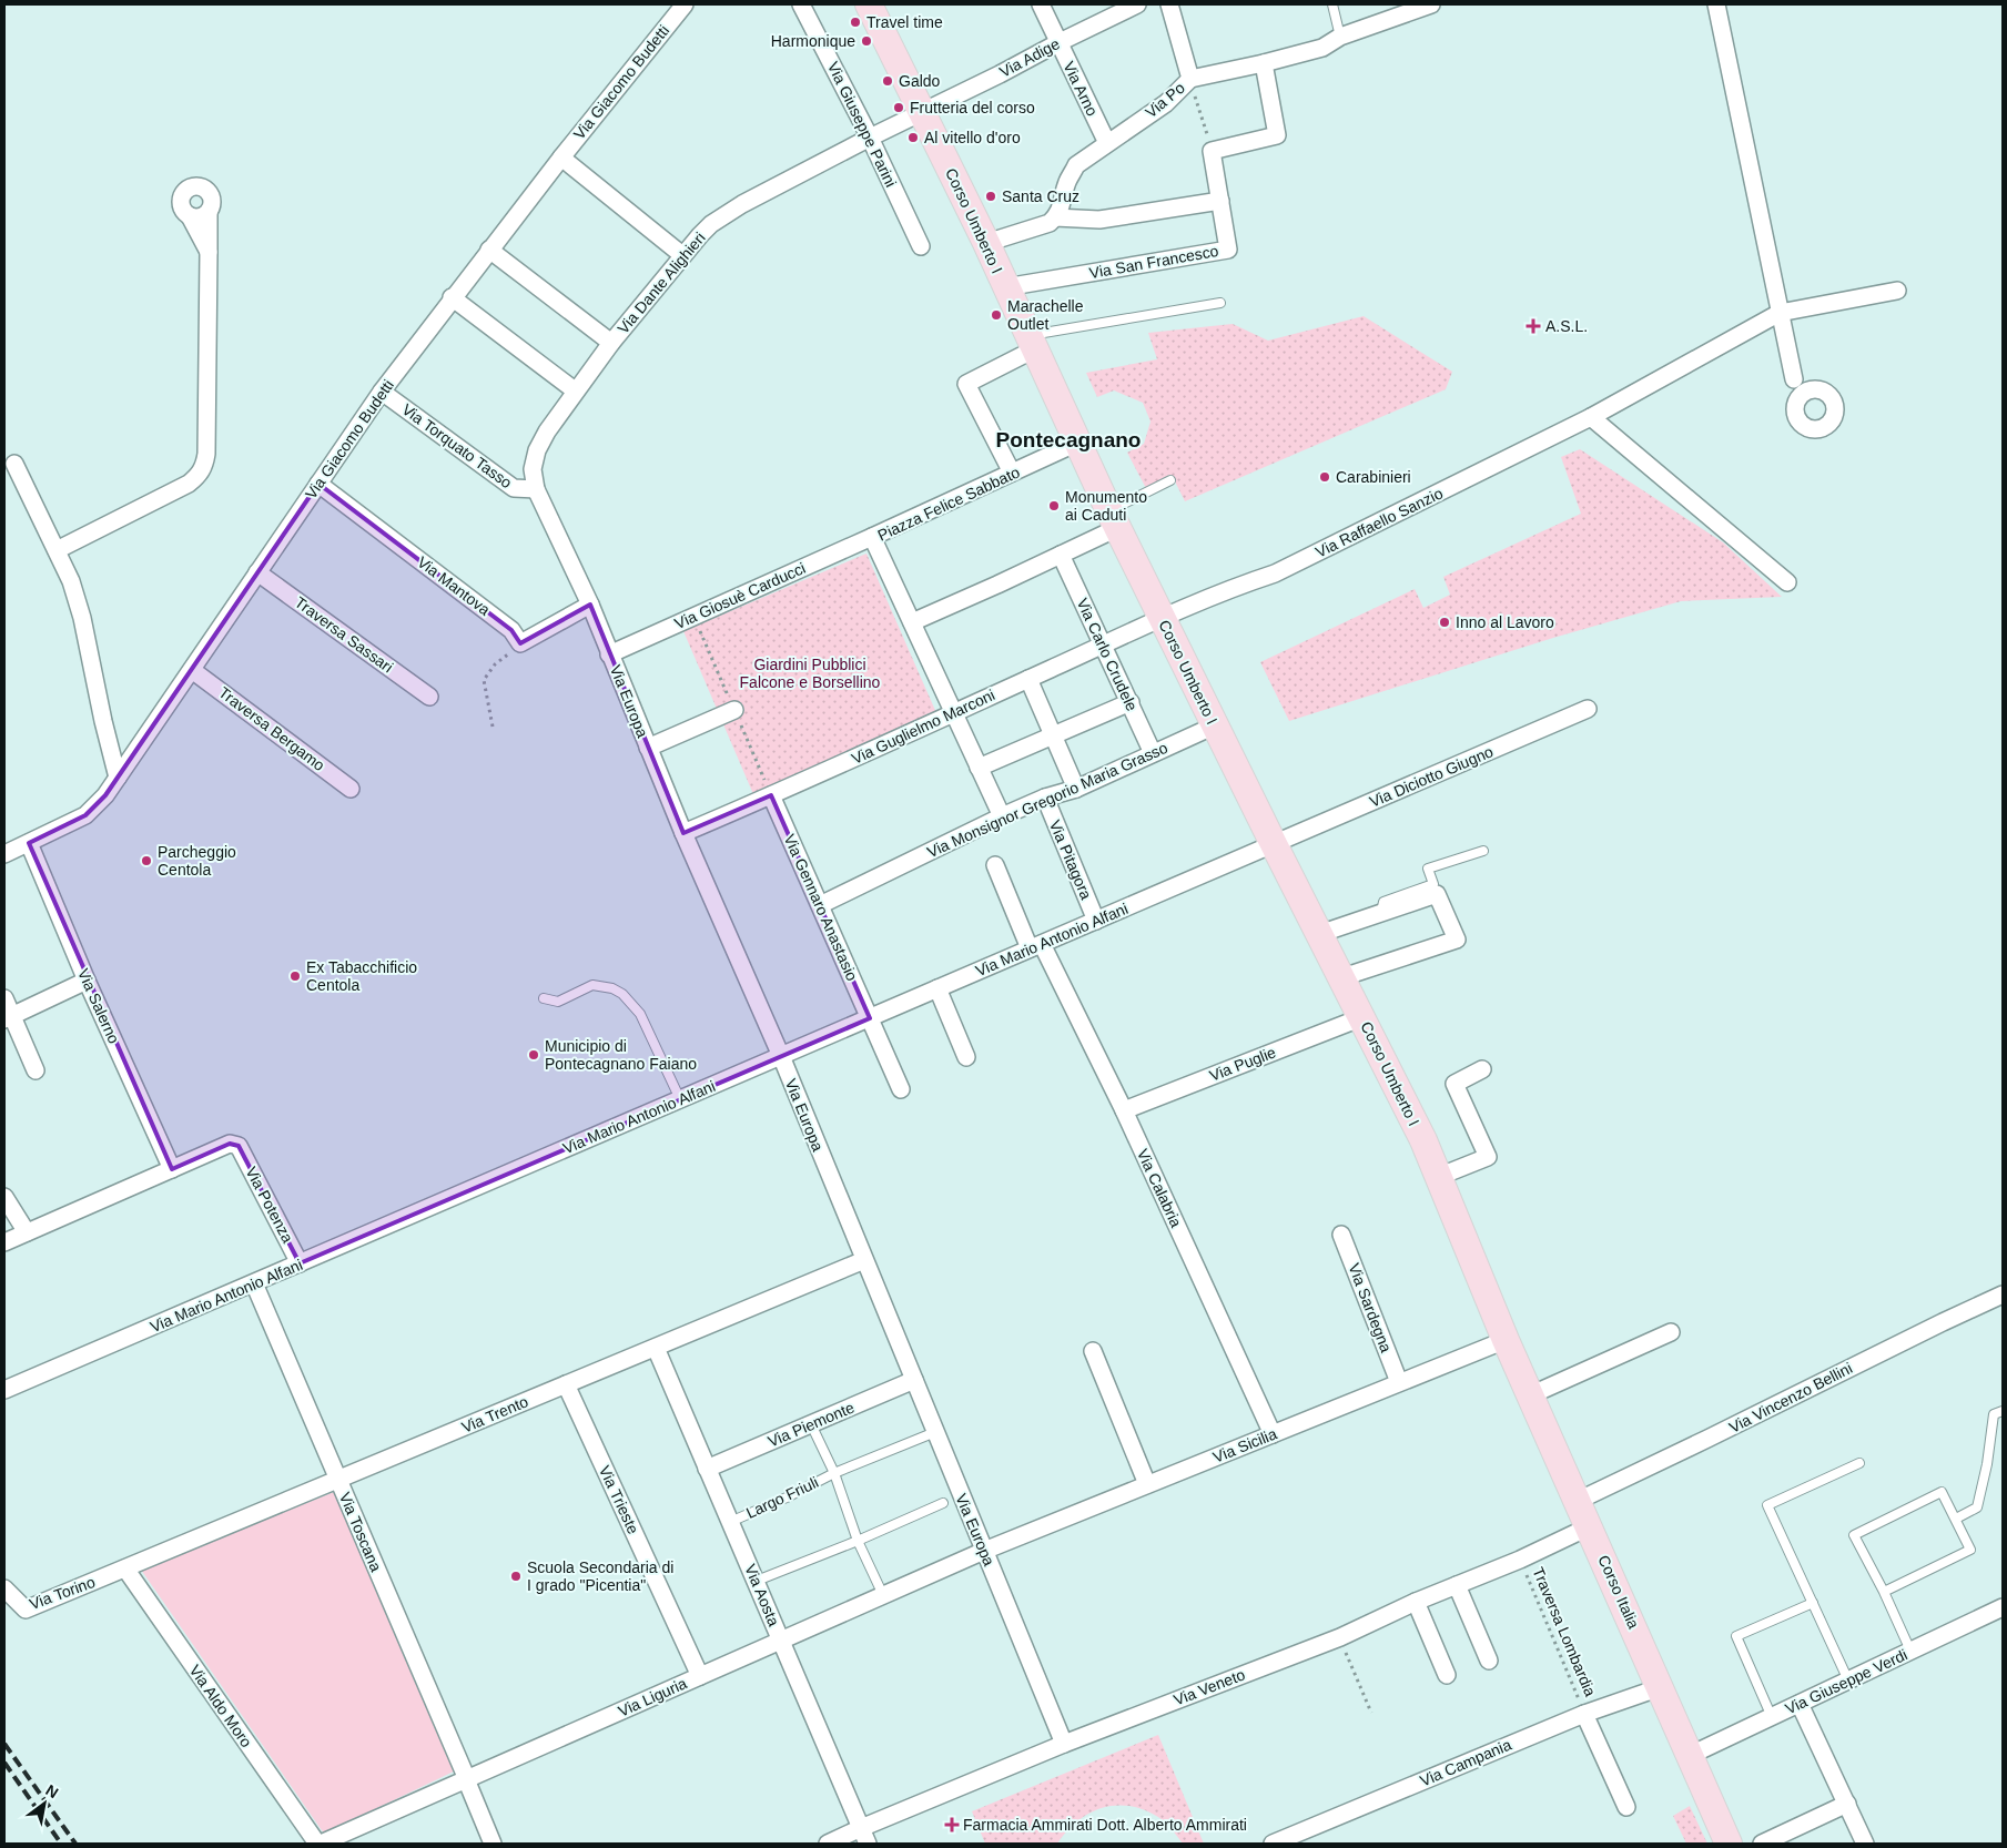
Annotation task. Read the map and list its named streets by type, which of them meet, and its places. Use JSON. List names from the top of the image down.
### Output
{
  "streets": {
    "main road": ["Corso Umberto I", "Corso Italia"],
    "street": [
      "Via Adige",
      "Via Giacomo Budetti",
      "Via Arno",
      "Via Po",
      "Via Giuseppe Parini",
      "Via San Francesco",
      "Via Dante Alighieri",
      "Via Torquato Tasso",
      "Piazza Felice Sabbato",
      "Via Raffaello Sanzio",
      "Via Mantova",
      "Via Giosuè Carducci",
      "Traversa Sassari",
      "Via Carlo Crudele",
      "Via Europa",
      "Via Guglielmo Marconi",
      "Traversa Bergamo",
      "Via Diciotto Giugno",
      "Via Monsignor Gregorio Maria Grasso",
      "Via Pitagora",
      "Via Gennaro Anastasio",
      "Via Mario Antonio Alfani",
      "Via Salerno",
      "Via Puglie",
      "Via Calabria",
      "Via Potenza",
      "Via Sardegna",
      "Via Vincenzo Bellini",
      "Via Trento",
      "Via Piemonte",
      "Via Sicilia",
      "Via Trieste",
      "Via Toscana",
      "Via Torino",
      "Via Aosta",
      "Via Giuseppe Verdi",
      "Via Veneto",
      "Via Liguria",
      "Via Aldo Moro",
      "Via Campania"
    ],
    "lane": ["Largo Friuli"],
    "path": ["Traversa Lombardia"]
  },
  "crossings": [
    ["Via Adige", "Via Arno"],
    ["Via Adige", "Corso Umberto I"],
    ["Via Adige", "Via Dante Alighieri"],
    ["Via Giacomo Budetti", "Via Torquato Tasso"],
    ["Via Giacomo Budetti", "Via Mantova"],
    ["Via Giacomo Budetti", "Traversa Sassari"],
    ["Via Giacomo Budetti", "Traversa Bergamo"],
    ["Via Giacomo Budetti", "Via Salerno"],
    ["Via Arno", "Via Po"],
    ["Via Giuseppe Parini", "Via Dante Alighieri"],
    ["Corso Umberto I", "Via San Francesco"],
    ["Corso Umberto I", "Via Dante Alighieri"],
    ["Corso Umberto I", "Piazza Felice Sabbato"],
    ["Corso Umberto I", "Via Raffaello Sanzio"],
    ["Corso Umberto I", "Via Guglielmo Marconi"],
    ["Corso Umberto I", "Via Diciotto Giugno"],
    ["Corso Umberto I", "Via Monsignor Gregorio Maria Grasso"],
    ["Corso Umberto I", "Via Mario Antonio Alfani"],
    ["Corso Umberto I", "Via Puglie"],
    ["Corso Umberto I", "Via Sicilia"],
    ["Corso Umberto I", "Corso Italia"],
    ["Via Dante Alighieri", "Via Torquato Tasso"],
    ["Via Dante Alighieri", "Via Europa"],
    ["Via Torquato Tasso", "Via Europa"],
    ["Piazza Felice Sabbato", "Via Giosuè Carducci"],
    ["Piazza Felice Sabbato", "Via Guglielmo Marconi"],
    ["Piazza Felice Sabbato", "Via Monsignor Gregorio Maria Grasso"],
    ["Via Raffaello Sanzio", "Via Guglielmo Marconi"],
    ["Via Giosuè Carducci", "Via Europa"],
    ["Via Carlo Crudele", "Via Guglielmo Marconi"],
    ["Via Carlo Crudele", "Via Monsignor Gregorio Maria Grasso"],
    ["Via Europa", "Via Guglielmo Marconi"],
    ["Via Europa", "Via Mario Antonio Alfani"],
    ["Via Europa", "Via Trento"],
    ["Via Europa", "Via Piemonte"],
    ["Via Europa", "Via Sicilia"],
    ["Via Europa", "Largo Friuli"],
    ["Via Europa", "Via Veneto"],
    ["Via Europa", "Via Liguria"],
    ["Via Guglielmo Marconi", "Via Gennaro Anastasio"],
    ["Via Diciotto Giugno", "Via Mario Antonio Alfani"],
    ["Via Monsignor Gregorio Maria Grasso", "Via Pitagora"],
    ["Via Monsignor Gregorio Maria Grasso", "Via Gennaro Anastasio"],
    ["Via Pitagora", "Via Mario Antonio Alfani"],
    ["Via Gennaro Anastasio", "Via Mario Antonio Alfani"],
    ["Via Mario Antonio Alfani", "Via Calabria"],
    ["Via Mario Antonio Alfani", "Via Potenza"],
    ["Via Mario Antonio Alfani", "Via Toscana"],
    ["Via Salerno", "Via Potenza"],
    ["Via Puglie", "Via Calabria"],
    ["Via Calabria", "Via Sicilia"],
    ["Via Sardegna", "Via Sicilia"],
    ["Via Vincenzo Bellini", "Corso Italia"],
    ["Via Trento", "Via Trieste"],
    ["Via Trento", "Via Toscana"],
    ["Via Trento", "Via Torino"],
    ["Via Trento", "Via Aosta"],
    ["Via Trento", "Via Aldo Moro"],
    ["Via Piemonte", "Largo Friuli"],
    ["Via Piemonte", "Via Aosta"],
    ["Via Sicilia", "Corso Italia"],
    ["Via Sicilia", "Via Liguria"],
    ["Largo Friuli", "Via Aosta"],
    ["Largo Friuli", "Via Liguria"],
    ["Via Trieste", "Via Liguria"],
    ["Via Toscana", "Via Liguria"],
    ["Corso Italia", "Via Giuseppe Verdi"],
    ["Corso Italia", "Via Veneto"],
    ["Corso Italia", "Via Campania"],
    ["Via Torino", "Via Aldo Moro"],
    ["Via Aosta", "Via Veneto"],
    ["Via Aosta", "Via Liguria"],
    ["Traversa Lombardia", "Via Veneto"],
    ["Traversa Lombardia", "Via Campania"],
    ["Via Liguria", "Via Aldo Moro"]
  ],
  "districts": ["Pontecagnano"],
  "parks": ["Giardini Pubblici Falcone e Borsellino"],
  "places": {
    "other": [
      "Travel time",
      "Harmonique",
      "Galdo",
      "Frutteria del corso",
      "Al vitello d'oro",
      "Santa Cruz",
      "Marachelle Outlet",
      "Carabinieri",
      "Monumento ai Caduti",
      "Inno al Lavoro",
      "Parcheggio Centola",
      "Ex Tabacchificio Centola",
      "Municipio di Pontecagnano Faiano",
      "Scuola Secondaria di I grado \"Picentia\""
    ],
    "health": ["A.S.L.", "Farmacia Ammirati Dott. Alberto Ammirati"]
  },
  "north": "top right"
}
